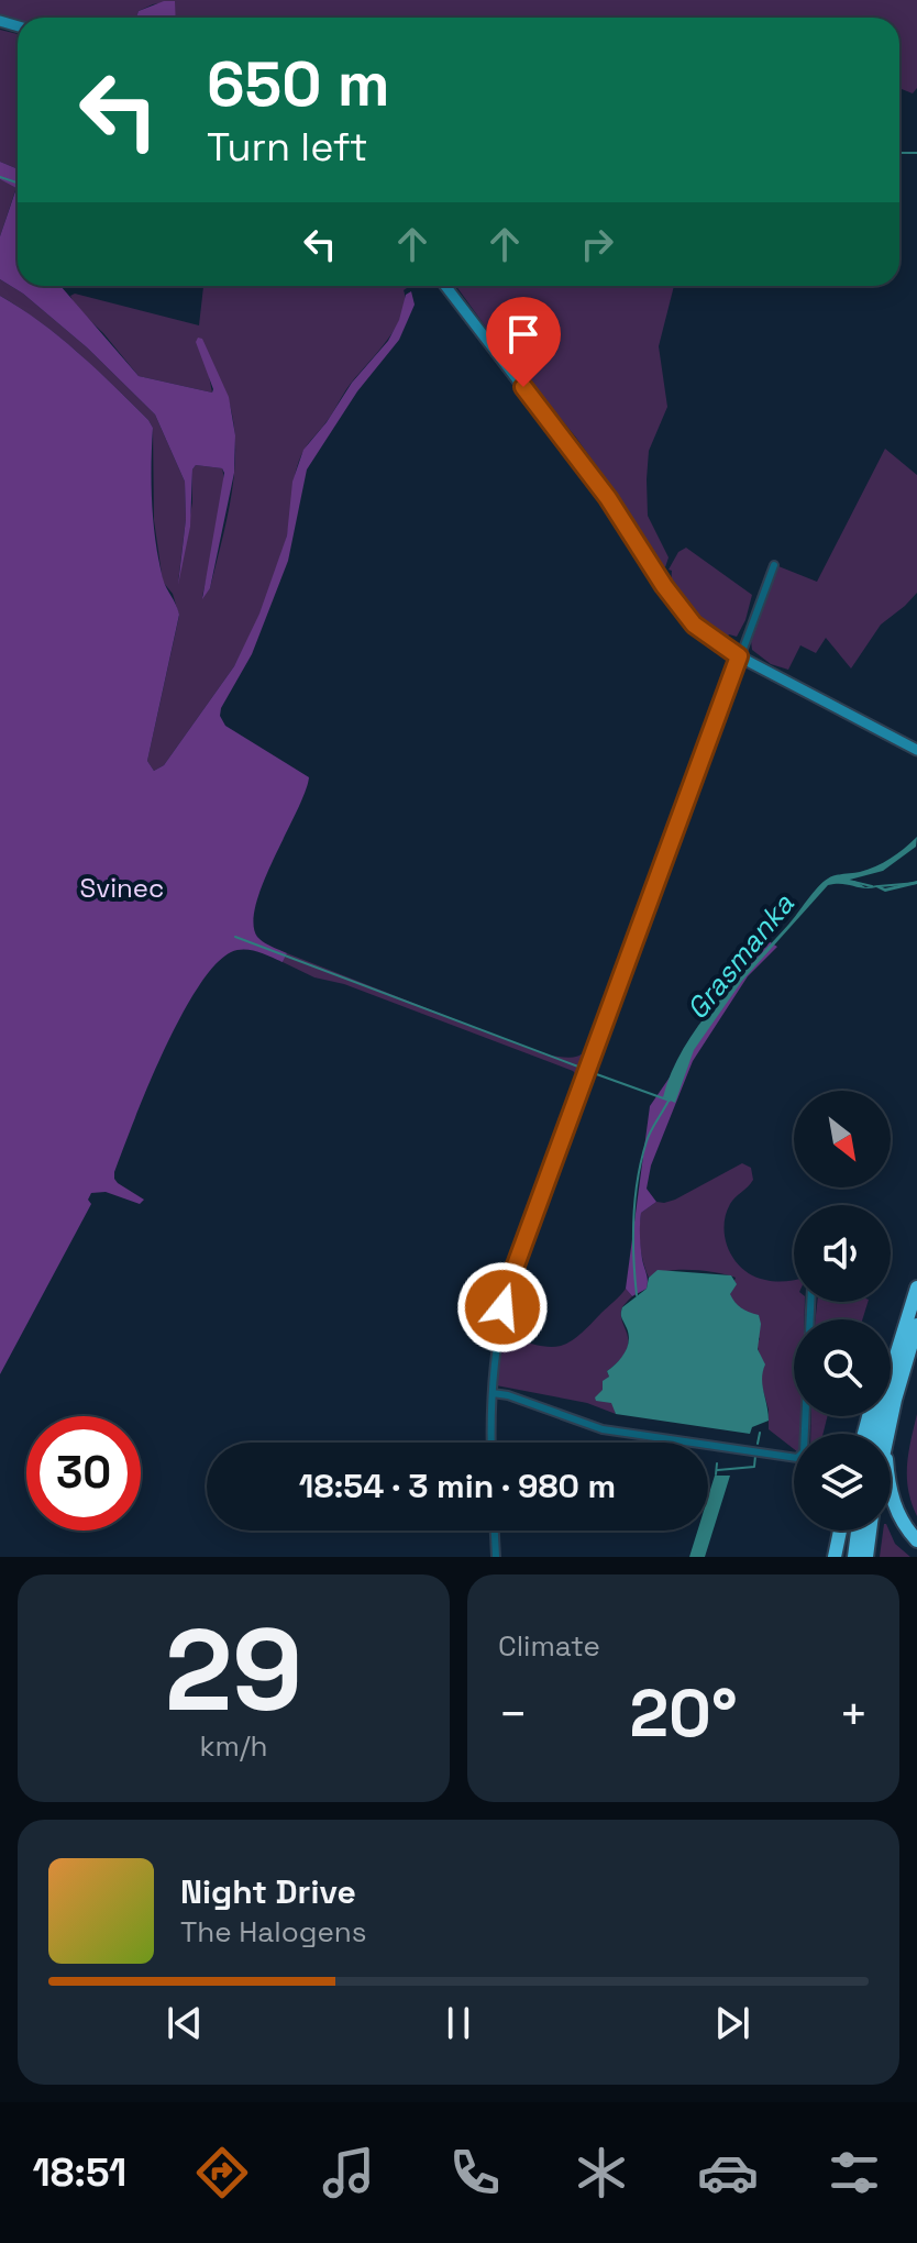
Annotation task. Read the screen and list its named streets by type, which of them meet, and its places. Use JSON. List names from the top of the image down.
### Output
{
  "water": ["Grasmanka"],
  "parks": ["Svinec"],
  "north": "bottom right",
  "page": {
    "turn": ["650 m", "Turn left"],
    "limit": "30",
    "trip": "18:54 · 3 min · 980 m",
    "tile": [
      ["29", "km/h"],
      "Climate"
    ],
    "heat": ["−", "20°", "+"],
    "song": ["Night Drive", "The Halogens"],
    "tabs": "18:51"
  }
}
